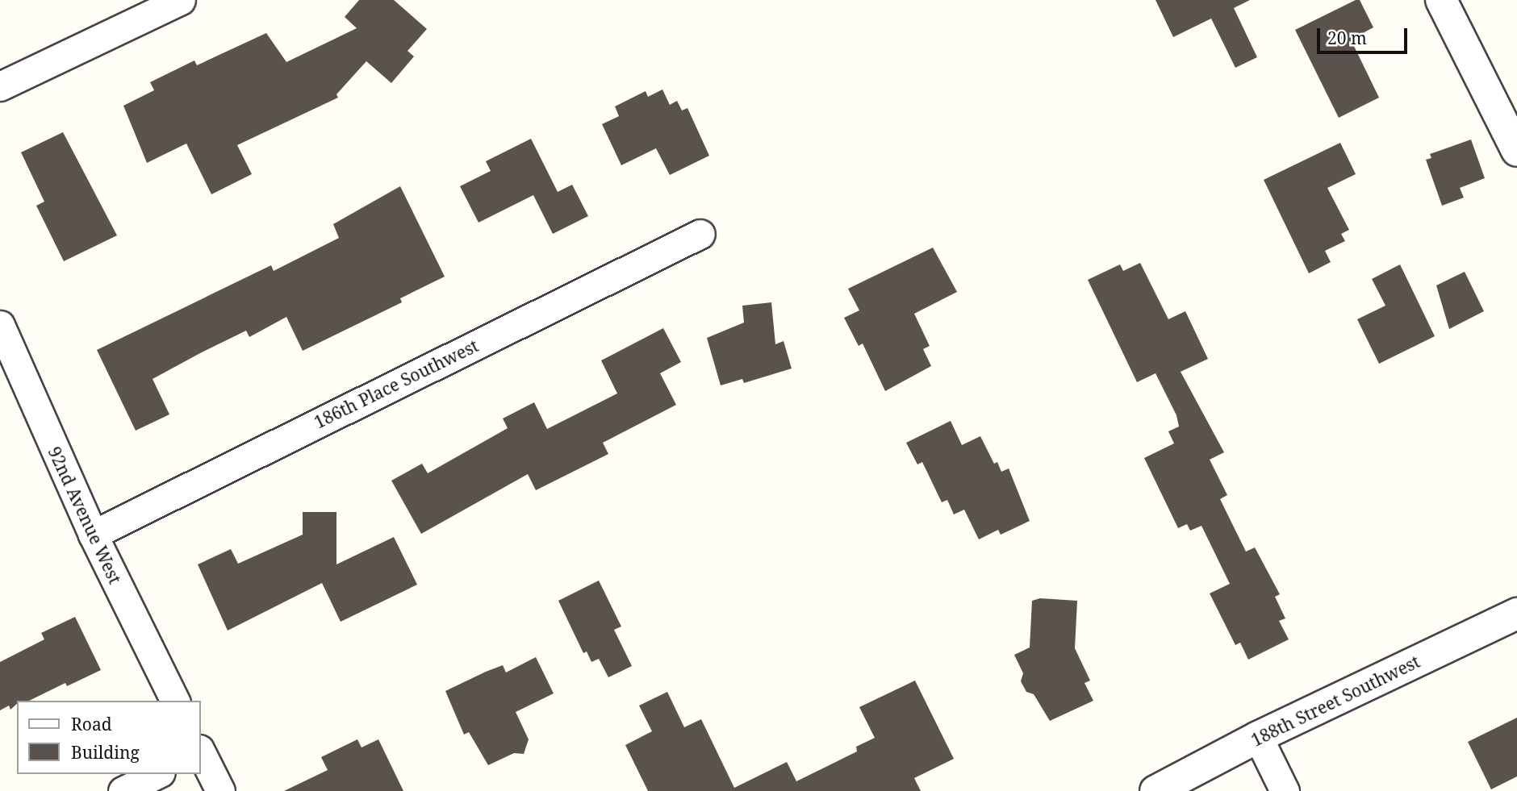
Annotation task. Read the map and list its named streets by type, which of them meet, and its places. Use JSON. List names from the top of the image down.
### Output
{
  "streets": {
    "street": ["186th Place Southwest", "92nd Avenue West", "188th Street Southwest"]
  },
  "crossings": [
    ["186th Place Southwest", "92nd Avenue West"]
  ],
  "legend": ["Road", "Building"],
  "scale_bar": "20 m"
}
